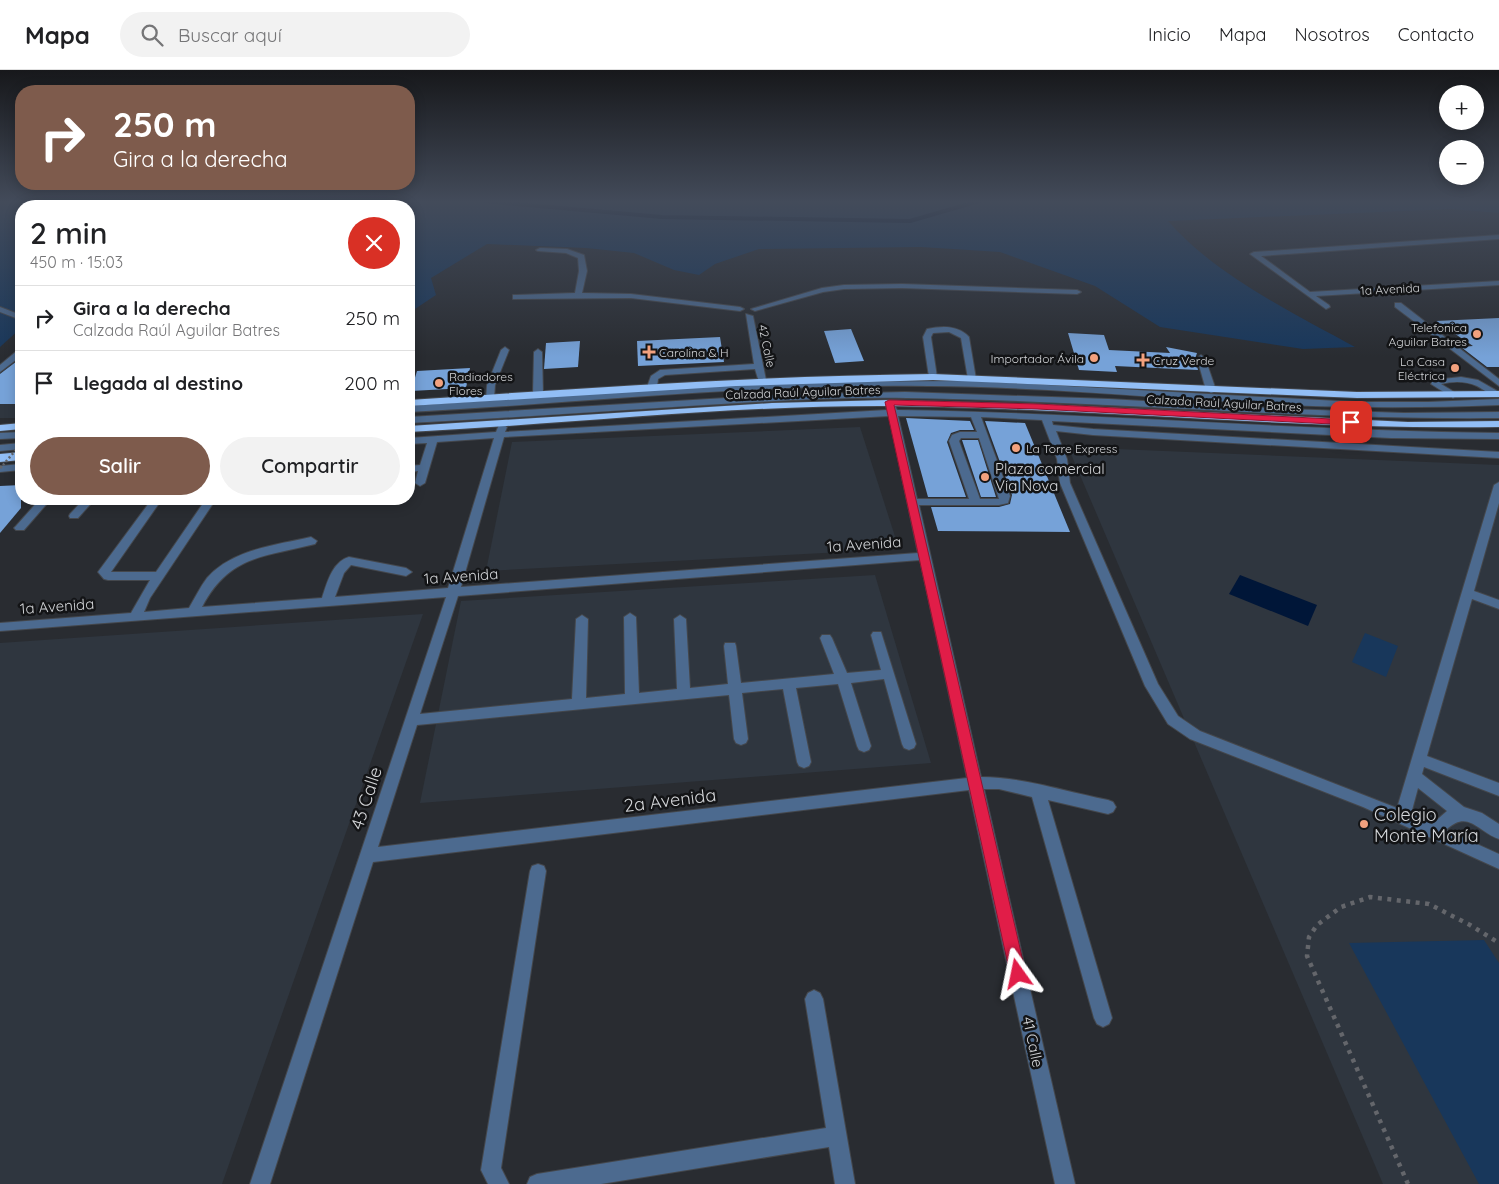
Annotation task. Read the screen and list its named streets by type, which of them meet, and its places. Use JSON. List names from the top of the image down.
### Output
{
  "streets": {
    "highway": ["Calzada Raúl Aguilar Batres"],
    "street": [
      "1a Avenida",
      "42 Calle",
      "43 Calle",
      "2a Avenida",
      "41 Calle"
    ]
  },
  "crossings": [
    ["1a Avenida", "43 Calle"],
    ["1a Avenida", "41 Calle"],
    ["42 Calle", "Calzada Raúl Aguilar Batres"],
    ["Calzada Raúl Aguilar Batres", "43 Calle"],
    ["Calzada Raúl Aguilar Batres", "41 Calle"],
    ["43 Calle", "2a Avenida"],
    ["2a Avenida", "41 Calle"]
  ],
  "places": {
    "other": [
      "Telefonica Aguilar Batres",
      "Importador Ávila",
      "La Casa Eléctrica",
      "Radiadores Flores",
      "La Torre Express",
      "Plaza comercial Via Nova",
      "Colegio Monte María"
    ],
    "health": ["Carolina & H", "Cruz Verde"]
  },
  "page": {
    "header": "Mapa",
    "search": "Buscar aquí",
    "nav": [
      "Inicio",
      "Mapa",
      "Nosotros",
      "Contacto"
    ],
    "map_buttons": ["+", "−"],
    "turn": ["250 m", "Gira a la derecha"],
    "heading": ["2 min", "450 m · 15:03"],
    "list": [
      {
        "name": "Gira a la derecha",
        "note": "Calzada Raúl Aguilar Batres",
        "value": "250 m"
      },
      {
        "name": "Llegada al destino",
        "value": "200 m"
      }
    ],
    "buttons": ["Salir", "Compartir"]
  }
}
